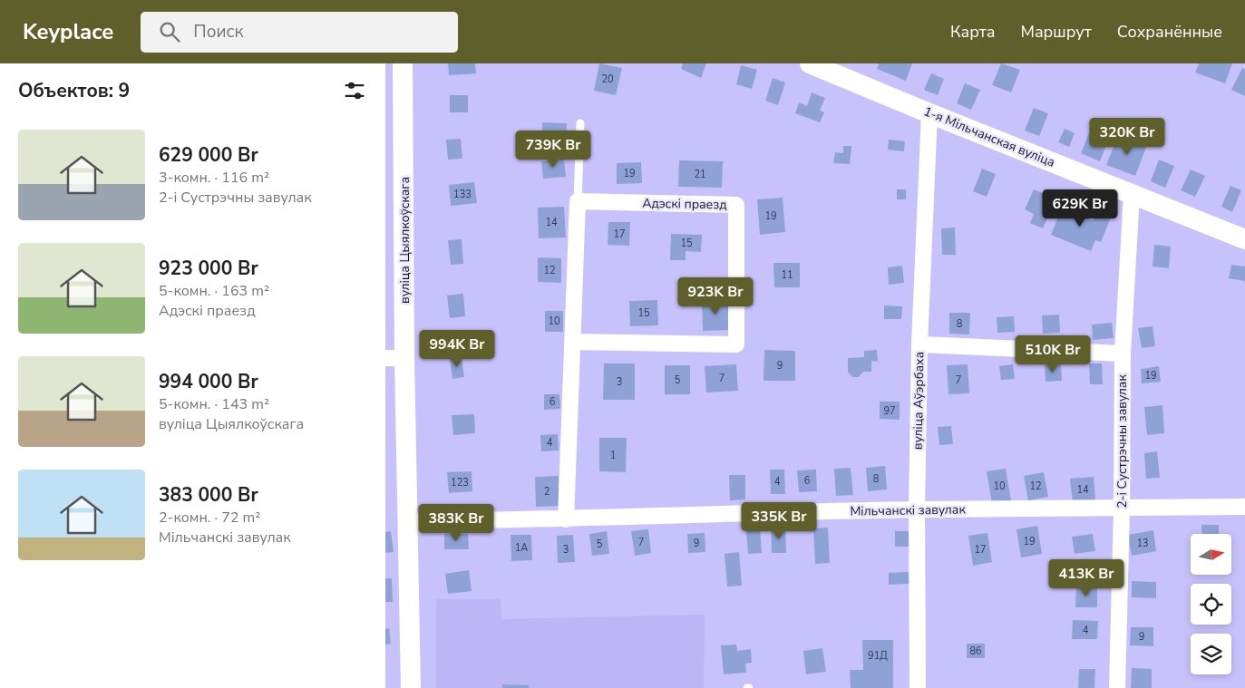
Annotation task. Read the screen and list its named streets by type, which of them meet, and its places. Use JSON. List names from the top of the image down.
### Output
{
  "streets": {
    "street": [
      "1-я Мільчанская вуліца",
      "Адэскі праезд",
      "вуліца Цыялкоўскага",
      "вуліца Аўэрбаха",
      "2-і Сустрэчны завулак",
      "Мільчанскі завулак"
    ]
  },
  "crossings": [
    ["1-я Мільчанская вуліца", "вуліца Аўэрбаха"],
    ["1-я Мільчанская вуліца", "2-і Сустрэчны завулак"],
    ["вуліца Цыялкоўскага", "Мільчанскі завулак"],
    ["вуліца Аўэрбаха", "Мільчанскі завулак"],
    ["2-і Сустрэчны завулак", "Мільчанскі завулак"]
  ],
  "house_numbers": [
    "20",
    "19",
    "21",
    "133",
    "19",
    "14",
    "17",
    "15",
    "12",
    "11",
    "15",
    "10",
    "8",
    "9",
    "19",
    "7",
    "5",
    "7",
    "3",
    "6",
    "97",
    "4",
    "1",
    "8",
    "6",
    "4",
    "123",
    "10",
    "12",
    "14",
    "2",
    "19",
    "7",
    "9",
    "13",
    "5",
    "1А",
    "3",
    "17",
    "4",
    "9",
    "86",
    "91Д"
  ],
  "north": "right",
  "page": {
    "header": "Keyplace",
    "search": "Поиск",
    "nav": ["Карта", "Маршрут", "Сохранённые"],
    "heading": "Объектов: 9",
    "list": [
      {
        "name": "629 000 Br",
        "note": "3-комн. · 116 m² · 2-і Сустрэчны завулак"
      },
      {
        "name": "923 000 Br",
        "note": "5-комн. · 163 m² · Адэскі праезд"
      },
      {
        "name": "994 000 Br",
        "note": "5-комн. · 143 m² · вуліца Цыялкоўскага"
      },
      {
        "name": "383 000 Br",
        "note": "2-комн. · 72 m² · Мільчанскі завулак"
      }
    ],
    "price": [
      "320K Br",
      "739K Br",
      "629K Br",
      "923K Br",
      "994K Br",
      "510K Br",
      "335K Br",
      "383K Br",
      "413K Br"
    ]
  }
}
